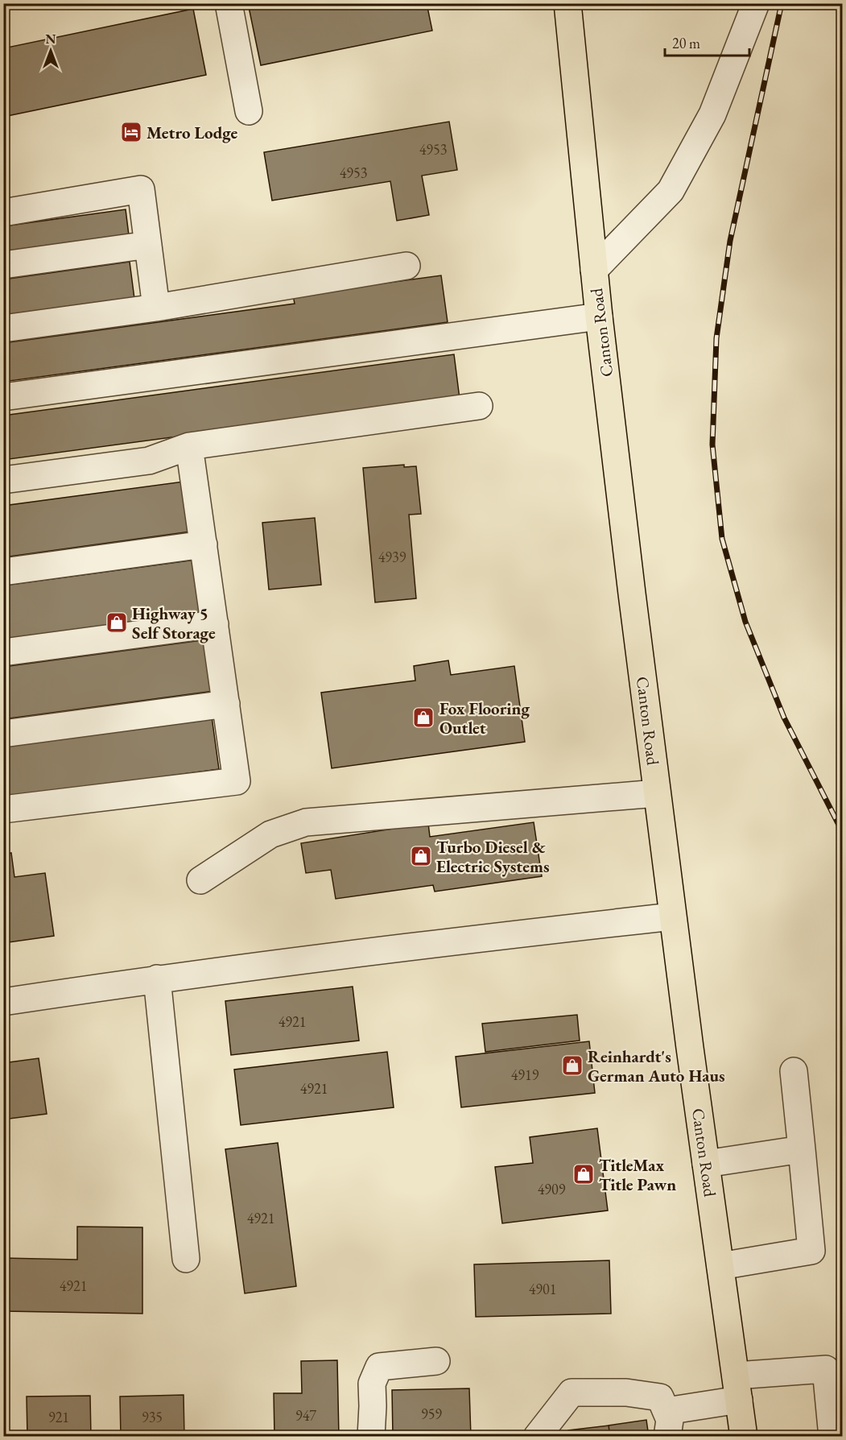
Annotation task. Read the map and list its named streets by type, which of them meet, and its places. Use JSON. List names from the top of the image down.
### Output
{
  "streets": {
    "main road": ["Canton Road"]
  },
  "places": {
    "hotel": ["Metro Lodge"],
    "shop": [
      "Highway 5 Self Storage",
      "Fox Flooring Outlet",
      "Turbo Diesel & Electric Systems",
      "Reinhardt's German Auto Haus",
      "TitleMax Title Pawn"
    ]
  },
  "house_numbers": [
    "4953",
    "4953",
    "4939",
    "4921",
    "4919",
    "4921",
    "4909",
    "4921",
    "4921",
    "4901",
    "959",
    "947",
    "921",
    "935"
  ],
  "scale_bar": "20 m",
  "north": "top"
}
